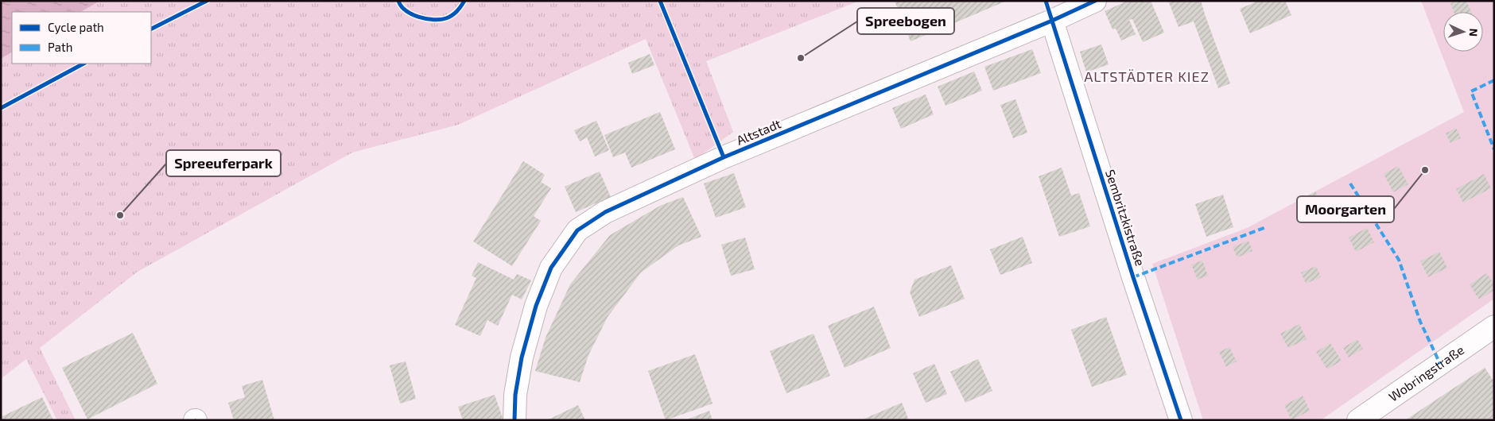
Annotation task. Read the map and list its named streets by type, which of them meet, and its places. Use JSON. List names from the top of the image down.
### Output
{
  "streets": {
    "street": ["Altstadt", "Sembritzkistraße", "Wobringstraße"]
  },
  "crossings": [
    ["Altstadt", "Sembritzkistraße"]
  ],
  "districts": ["ALTSTÄDTER KIEZ"],
  "places": ["Spreebogen", "Moorgarten", "Spreeuferpark"],
  "legend": ["Cycle path", "Path"],
  "north": "right"
}
